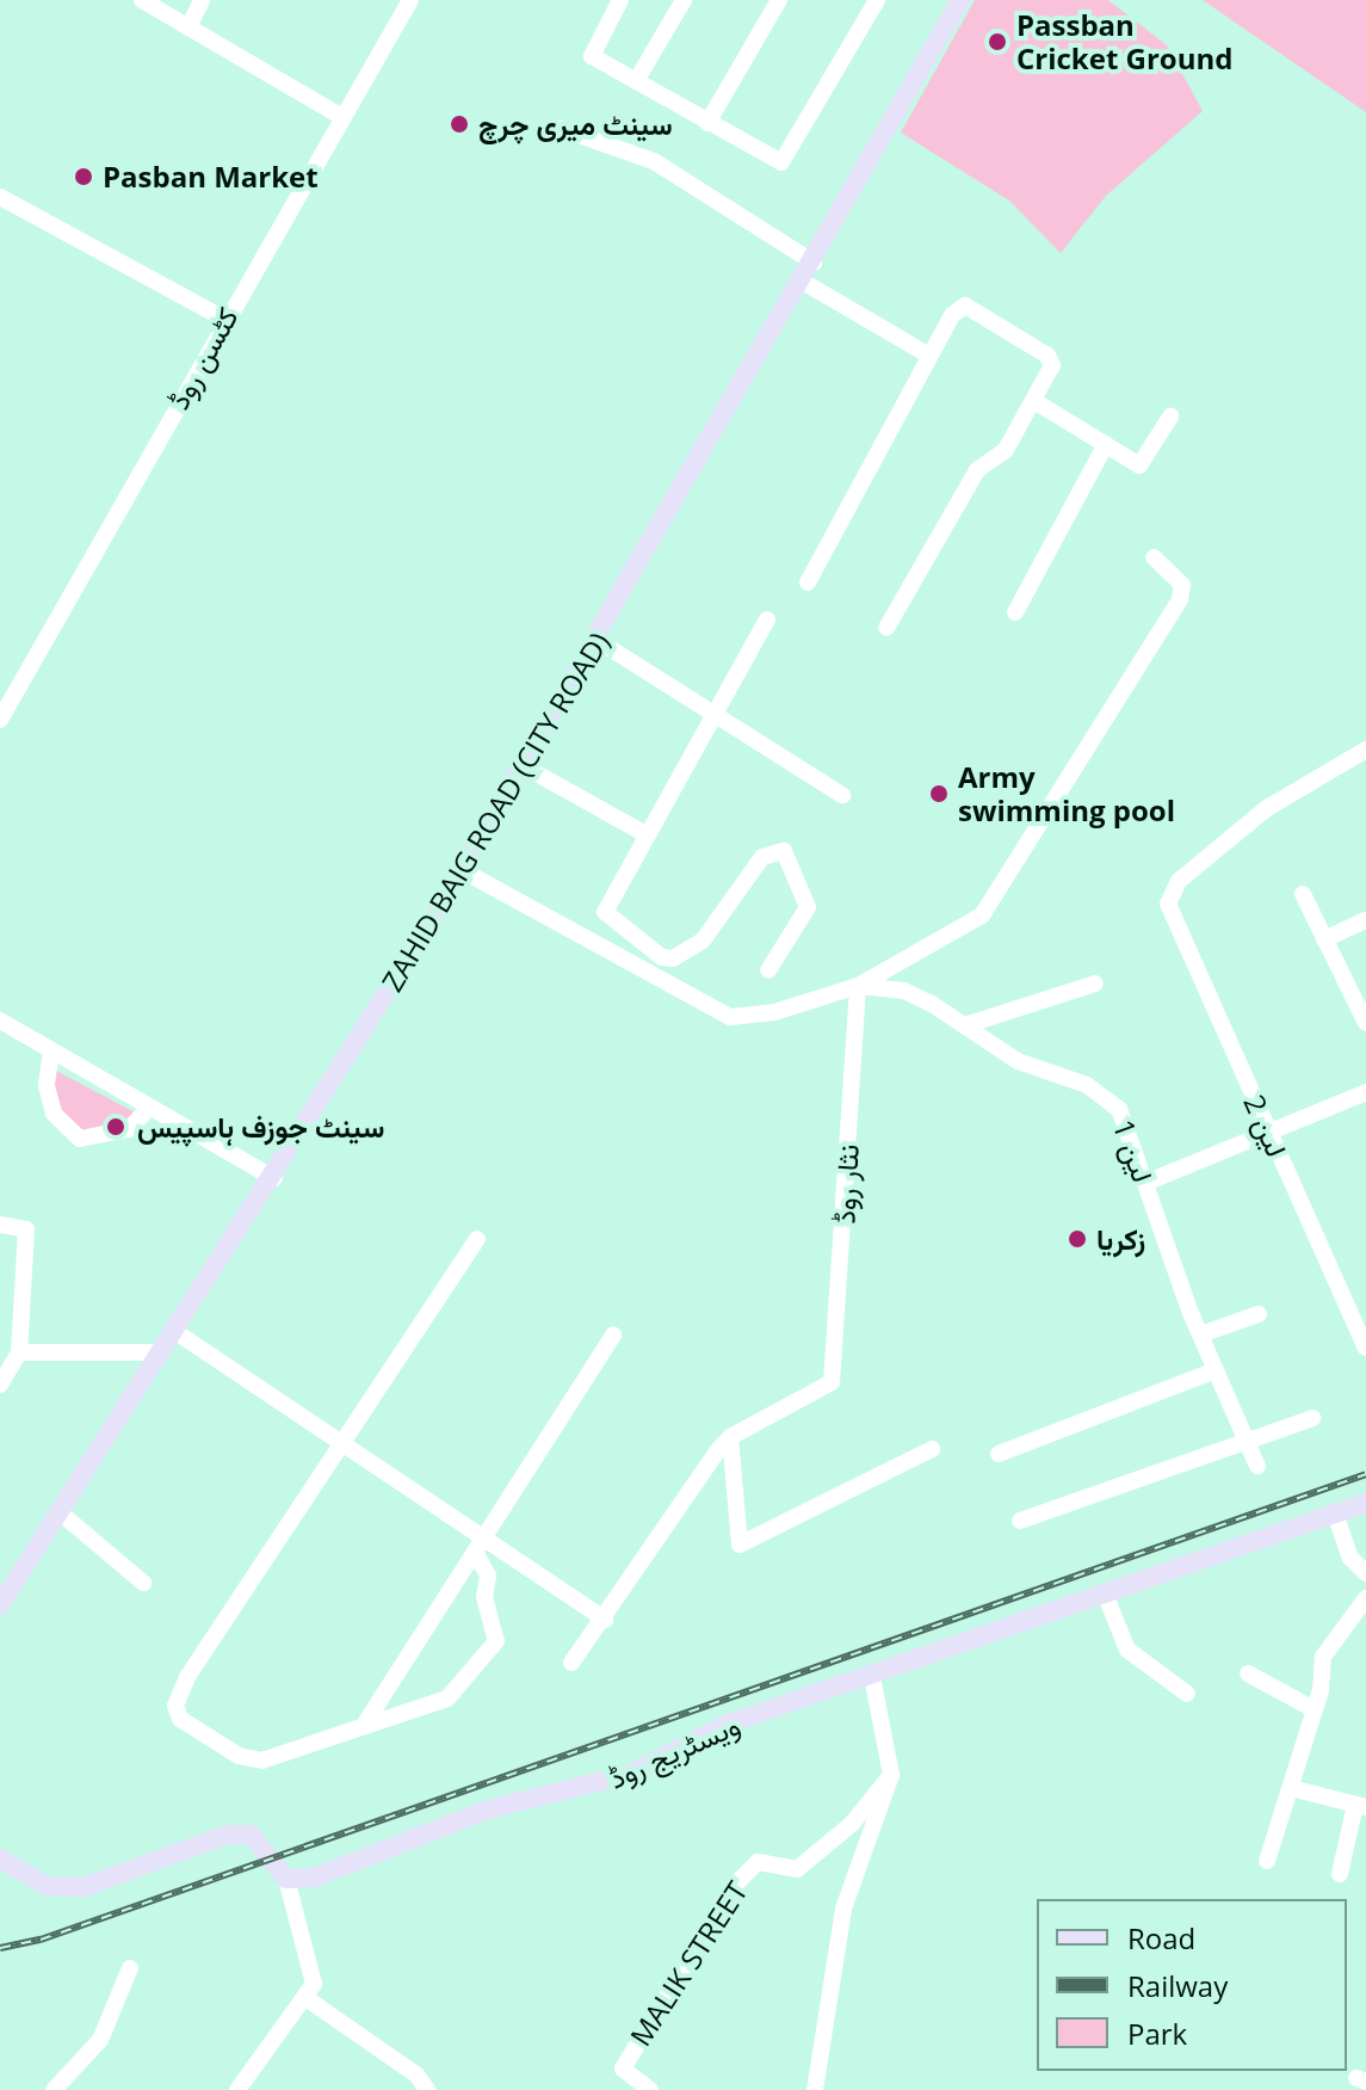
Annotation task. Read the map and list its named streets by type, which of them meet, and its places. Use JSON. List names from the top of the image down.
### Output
{
  "streets": {
    "main road": ["ZAHID BAIG ROAD (CITY ROAD)", "ویسٹریج روڈ"],
    "street": [
      "کٹسن روڈ",
      "لین 2",
      "لین 1",
      "نثار روڈ",
      "MALIK STREET"
    ]
  },
  "crossings": [
    ["لین 1", "نثار روڈ"]
  ],
  "places": [
    "Passban Cricket Ground",
    "سینٹ میری چرچ",
    "Pasban Market",
    "Army swimming pool",
    "سینٹ جوزف ہاسپیس",
    "زکریا"
  ],
  "legend": ["Road", "Railway", "Park"]
}
